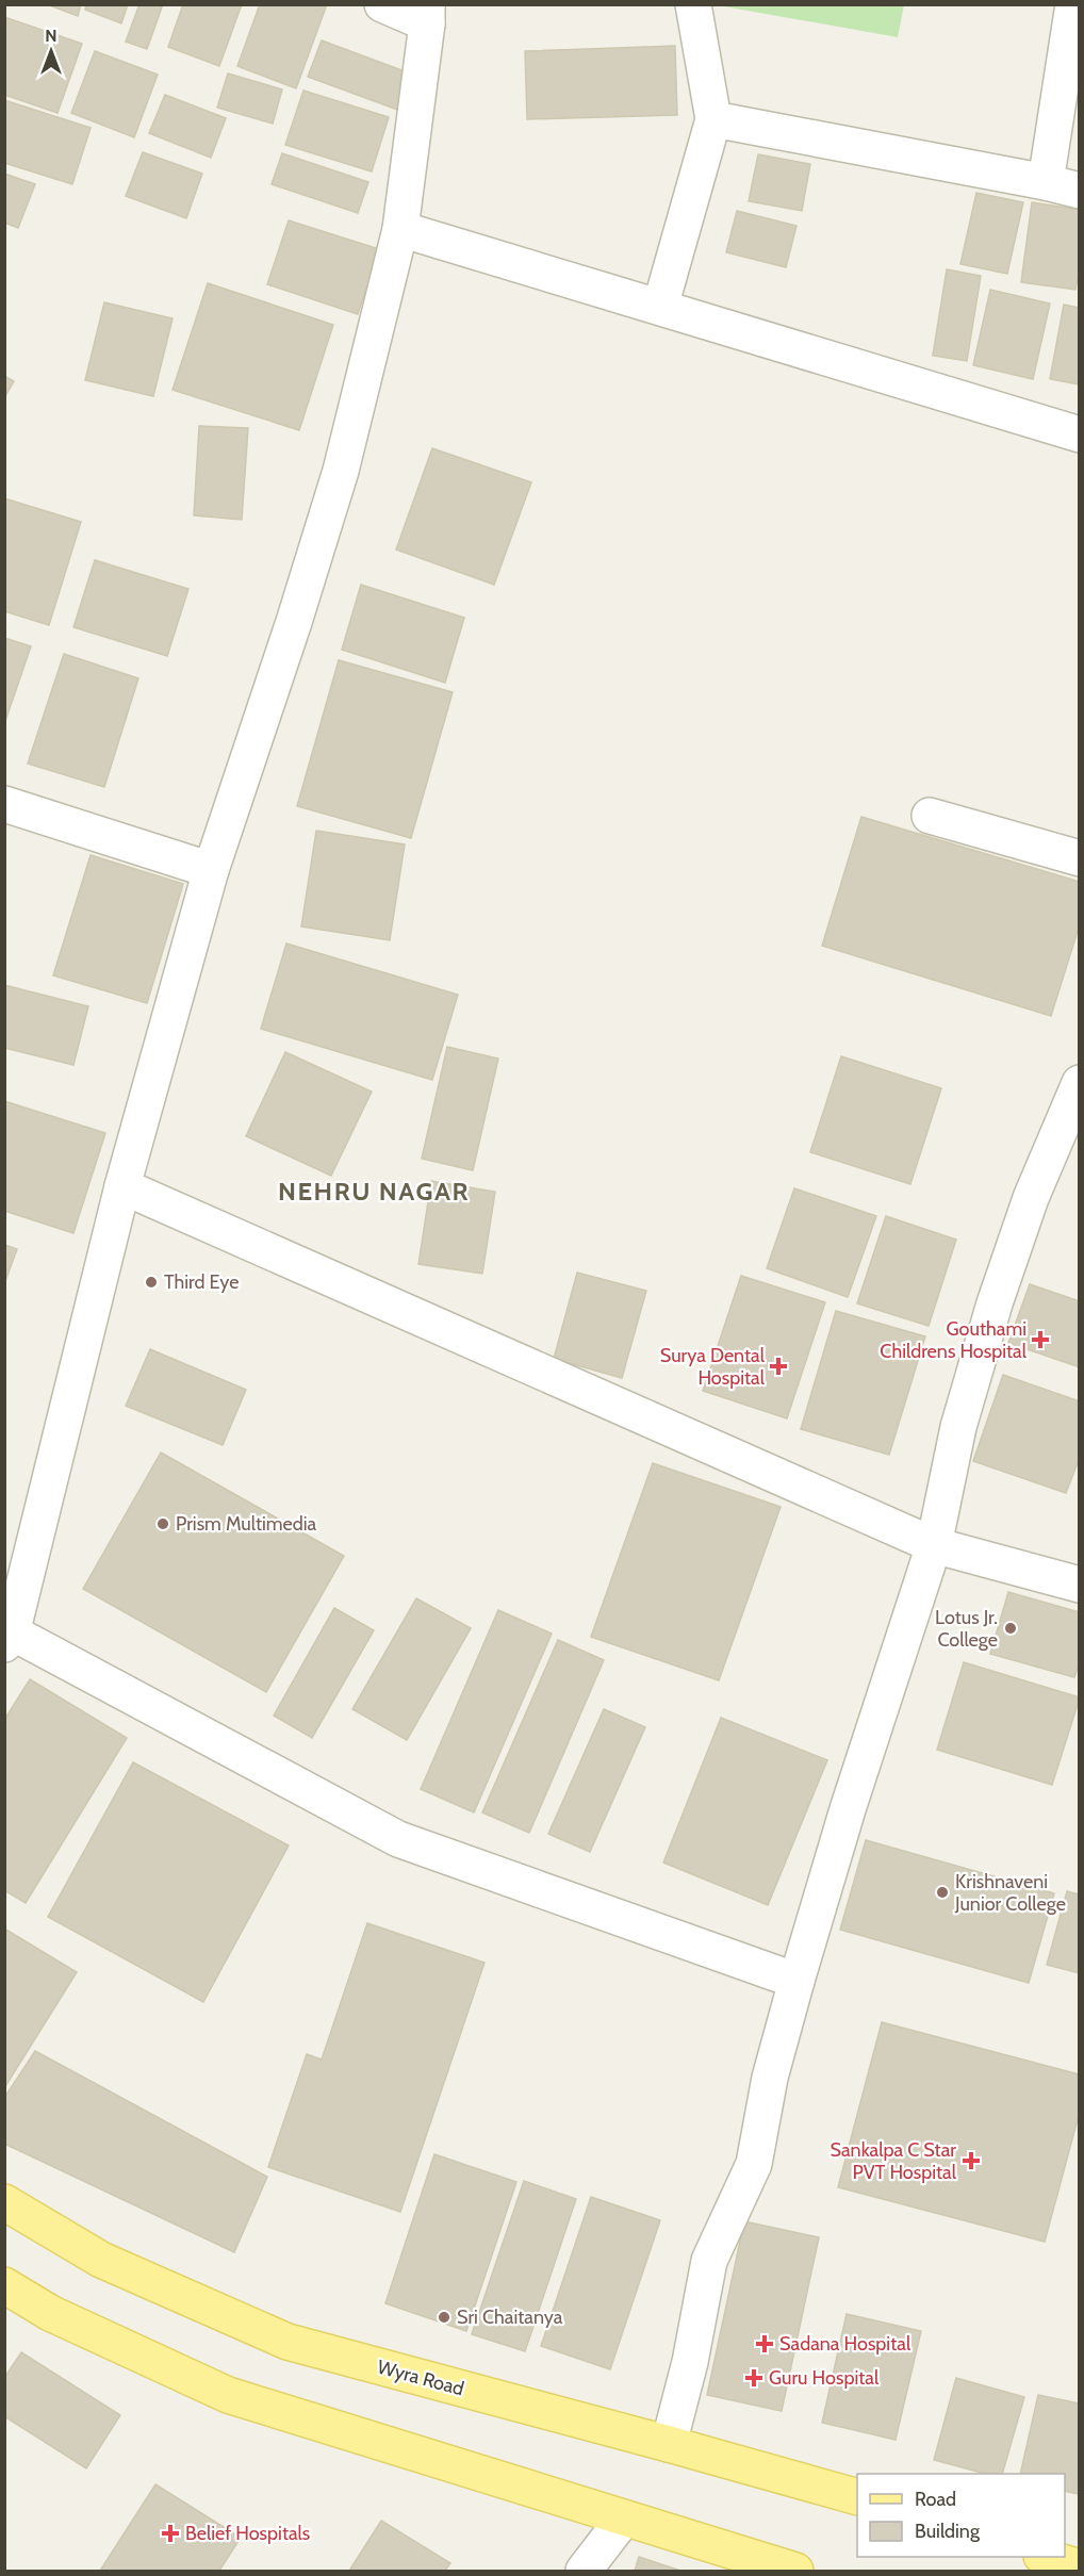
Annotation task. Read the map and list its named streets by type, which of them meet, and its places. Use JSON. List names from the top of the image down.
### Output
{
  "streets": {
    "main road": ["Wyra Road"]
  },
  "districts": ["NEHRU NAGAR"],
  "places": {
    "other": [
      "Third Eye",
      "Prism Multimedia",
      "Lotus Jr. College",
      "Krishnaveni Junior College",
      "Sri Chaitanya"
    ],
    "health": [
      "Gouthami Childrens Hospital",
      "Surya Dental Hospital",
      "Sankalpa C Star PVT Hospital",
      "Sadana Hospital",
      "Guru Hospital",
      "Belief Hospitals"
    ]
  },
  "legend": ["Road", "Building"],
  "north": "top"
}
